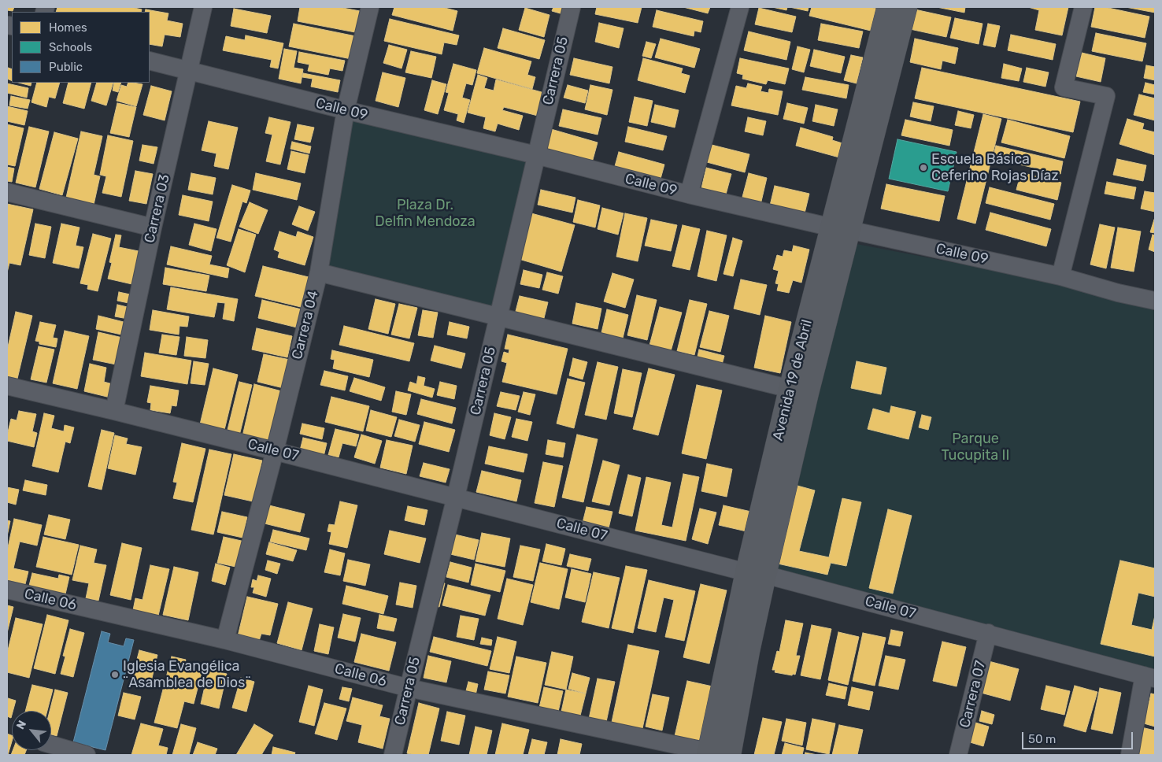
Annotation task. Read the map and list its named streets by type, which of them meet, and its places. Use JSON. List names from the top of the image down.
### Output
{
  "streets": {
    "street": [
      "Carrera 05",
      "Calle 09",
      "Carrera 03",
      "Carrera 04",
      "Avenida 19 de Abril",
      "Calle 07",
      "Calle 06",
      "Carrera 07"
    ]
  },
  "crossings": [
    ["Carrera 05", "Calle 09"],
    ["Carrera 05", "Calle 07"],
    ["Carrera 05", "Calle 06"],
    ["Calle 09", "Carrera 03"],
    ["Calle 09", "Carrera 04"],
    ["Calle 09", "Avenida 19 de Abril"],
    ["Carrera 03", "Calle 07"],
    ["Carrera 04", "Calle 07"],
    ["Carrera 04", "Calle 06"],
    ["Avenida 19 de Abril", "Calle 07"],
    ["Avenida 19 de Abril", "Calle 06"],
    ["Calle 07", "Carrera 07"]
  ],
  "parks": ["Plaza Dr. Delfin Mendoza", "Parque Tucupita II"],
  "places": ["Escuela Básica Ceferino Rojas Díaz", "Iglesia Evangélica ¨Asamblea de Dios¨"],
  "legend": ["Homes", "Schools", "Public"],
  "scale_bar": "50 m",
  "north": "top left"
}
